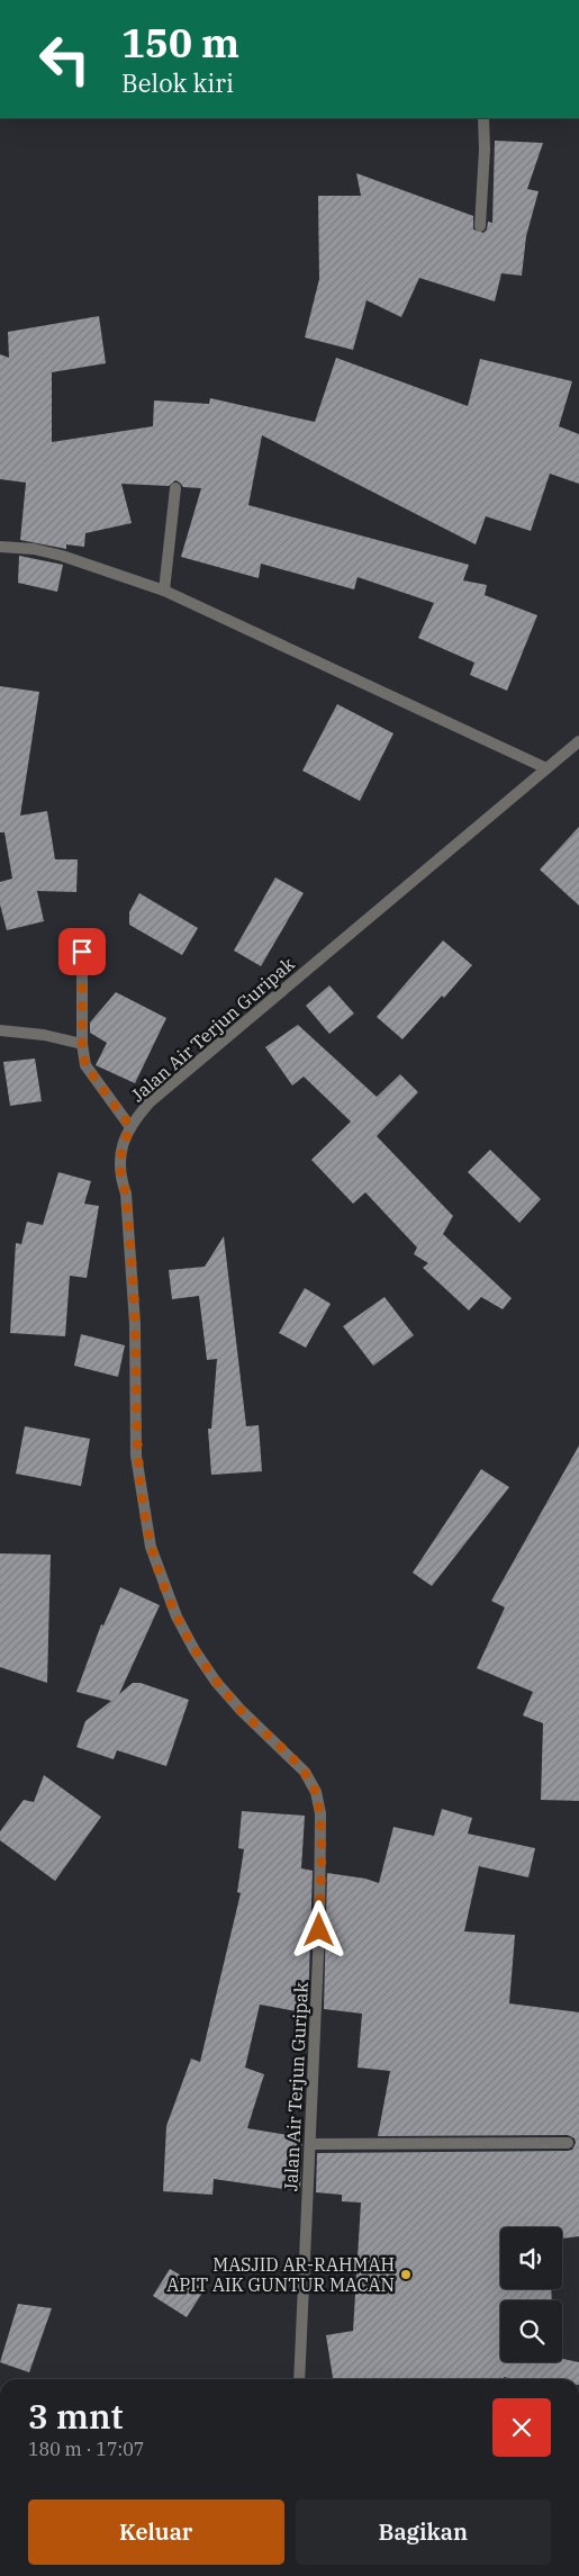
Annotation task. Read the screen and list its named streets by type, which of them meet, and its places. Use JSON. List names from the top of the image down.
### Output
{
  "streets": {
    "street": ["Jalan Air Terjun Guripak"]
  },
  "places": ["MASJID AR-RAHMAH APIT AIK GUNTUR MACAN"],
  "page": {
    "turn": ["150 m", "Belok kiri"],
    "heading": ["3 mnt", "180 m · 17:07"],
    "buttons": ["Keluar", "Bagikan"]
  }
}
